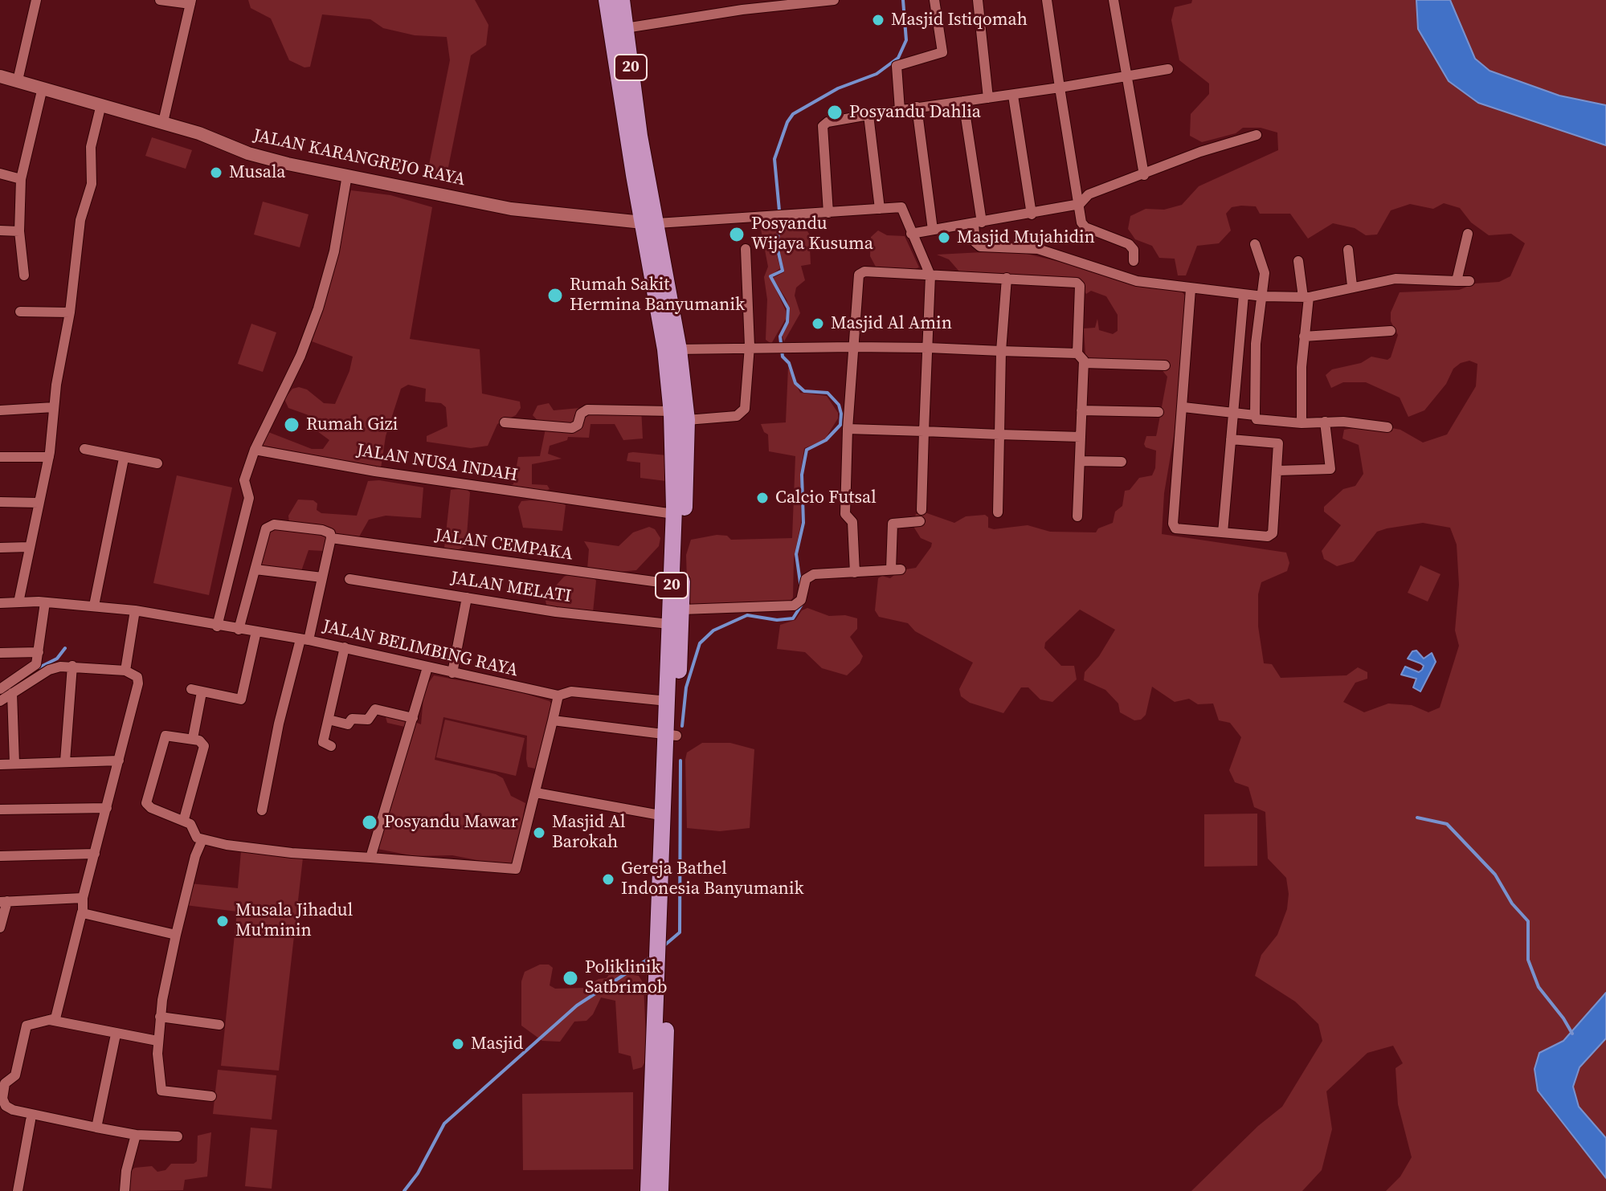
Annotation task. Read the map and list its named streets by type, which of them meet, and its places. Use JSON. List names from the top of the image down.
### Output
{
  "streets": {
    "highway": ["20"],
    "main road": ["JALAN KARANGREJO RAYA"],
    "street": [
      "JALAN NUSA INDAH",
      "JALAN CEMPAKA",
      "JALAN MELATI",
      "JALAN BELIMBING RAYA"
    ]
  },
  "crossings": [
    ["20", "JALAN KARANGREJO RAYA"],
    ["20", "JALAN NUSA INDAH"],
    ["20", "JALAN CEMPAKA"],
    ["20", "JALAN MELATI"],
    ["20", "JALAN BELIMBING RAYA"]
  ],
  "places": [
    "Masjid Istiqomah",
    "Posyandu Dahlia",
    "Musala",
    "Posyandu Wijaya Kusuma",
    "Masjid Mujahidin",
    "Rumah Sakit Hermina Banyumanik",
    "Masjid Al Amin",
    "Rumah Gizi",
    "Calcio Futsal",
    "Posyandu Mawar",
    "Masjid Al Barokah",
    "Gereja Bathel Indonesia Banyumanik",
    "Musala Jihadul Mu'minin",
    "Poliklinik Satbrimob",
    "Masjid"
  ]
}
